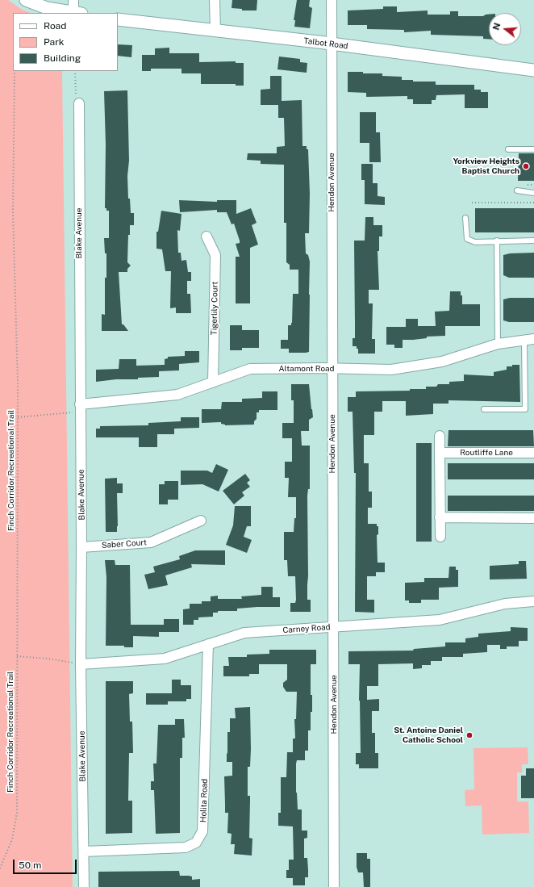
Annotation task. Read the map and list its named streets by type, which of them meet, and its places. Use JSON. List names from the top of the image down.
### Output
{
  "streets": {
    "street": [
      "Talbot Road",
      "Hendon Avenue",
      "Blake Avenue",
      "Tigerlily Court",
      "Altamont Road",
      "Routliffe Lane",
      "Saber Court",
      "Carney Road",
      "Holita Road"
    ],
    "path": ["Finch Corridor Recreational Trail"]
  },
  "crossings": [
    ["Talbot Road", "Hendon Avenue"],
    ["Hendon Avenue", "Altamont Road"],
    ["Hendon Avenue", "Carney Road"],
    ["Blake Avenue", "Altamont Road"],
    ["Blake Avenue", "Saber Court"],
    ["Blake Avenue", "Carney Road"],
    ["Blake Avenue", "Holita Road"],
    ["Tigerlily Court", "Altamont Road"],
    ["Carney Road", "Holita Road"]
  ],
  "places": ["Yorkview Heights Baptist Church", "St. Antoine Daniel Catholic School"],
  "legend": ["Road", "Park", "Building"],
  "scale_bar": "50 m",
  "north": "left"
}
